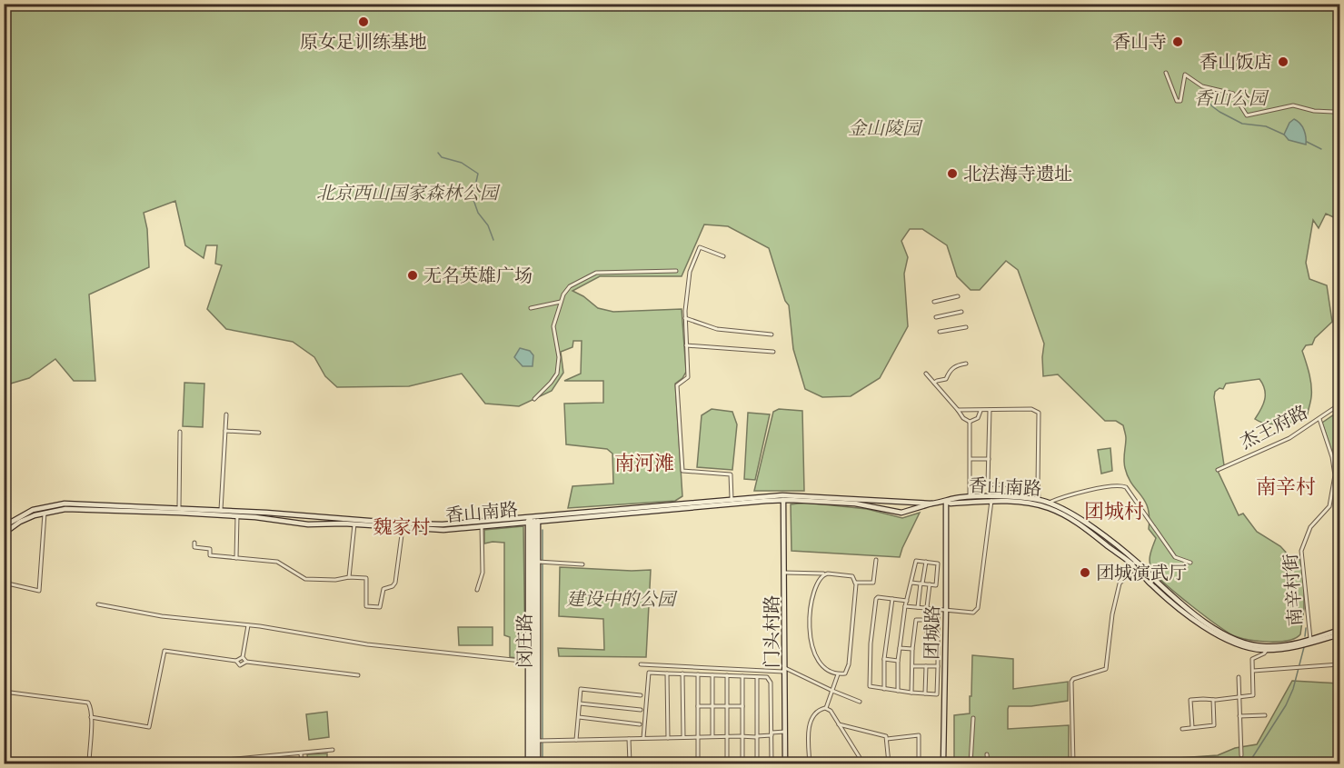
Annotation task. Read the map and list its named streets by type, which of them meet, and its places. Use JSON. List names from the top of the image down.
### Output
{
  "streets": {
    "main road": [
      "香山南路",
      "门头村路",
      "团城路",
      "闵庄路"
    ],
    "street": ["杰王府路", "南辛村街"]
  },
  "crossings": [
    ["杰王府路", "南辛村街"],
    ["香山南路", "南辛村街"],
    ["香山南路", "门头村路"],
    ["香山南路", "团城路"],
    ["香山南路", "闵庄路"]
  ],
  "districts": [
    "南河滩",
    "南辛村",
    "团城村",
    "魏家村"
  ],
  "parks": [
    "香山公园",
    "金山陵园",
    "北京西山国家森林公园",
    "建设中的公园"
  ],
  "places": [
    "原女足训练基地",
    "香山寺",
    "香山饭店",
    "北法海寺遗址",
    "无名英雄广场",
    "团城演武厅"
  ]
}
